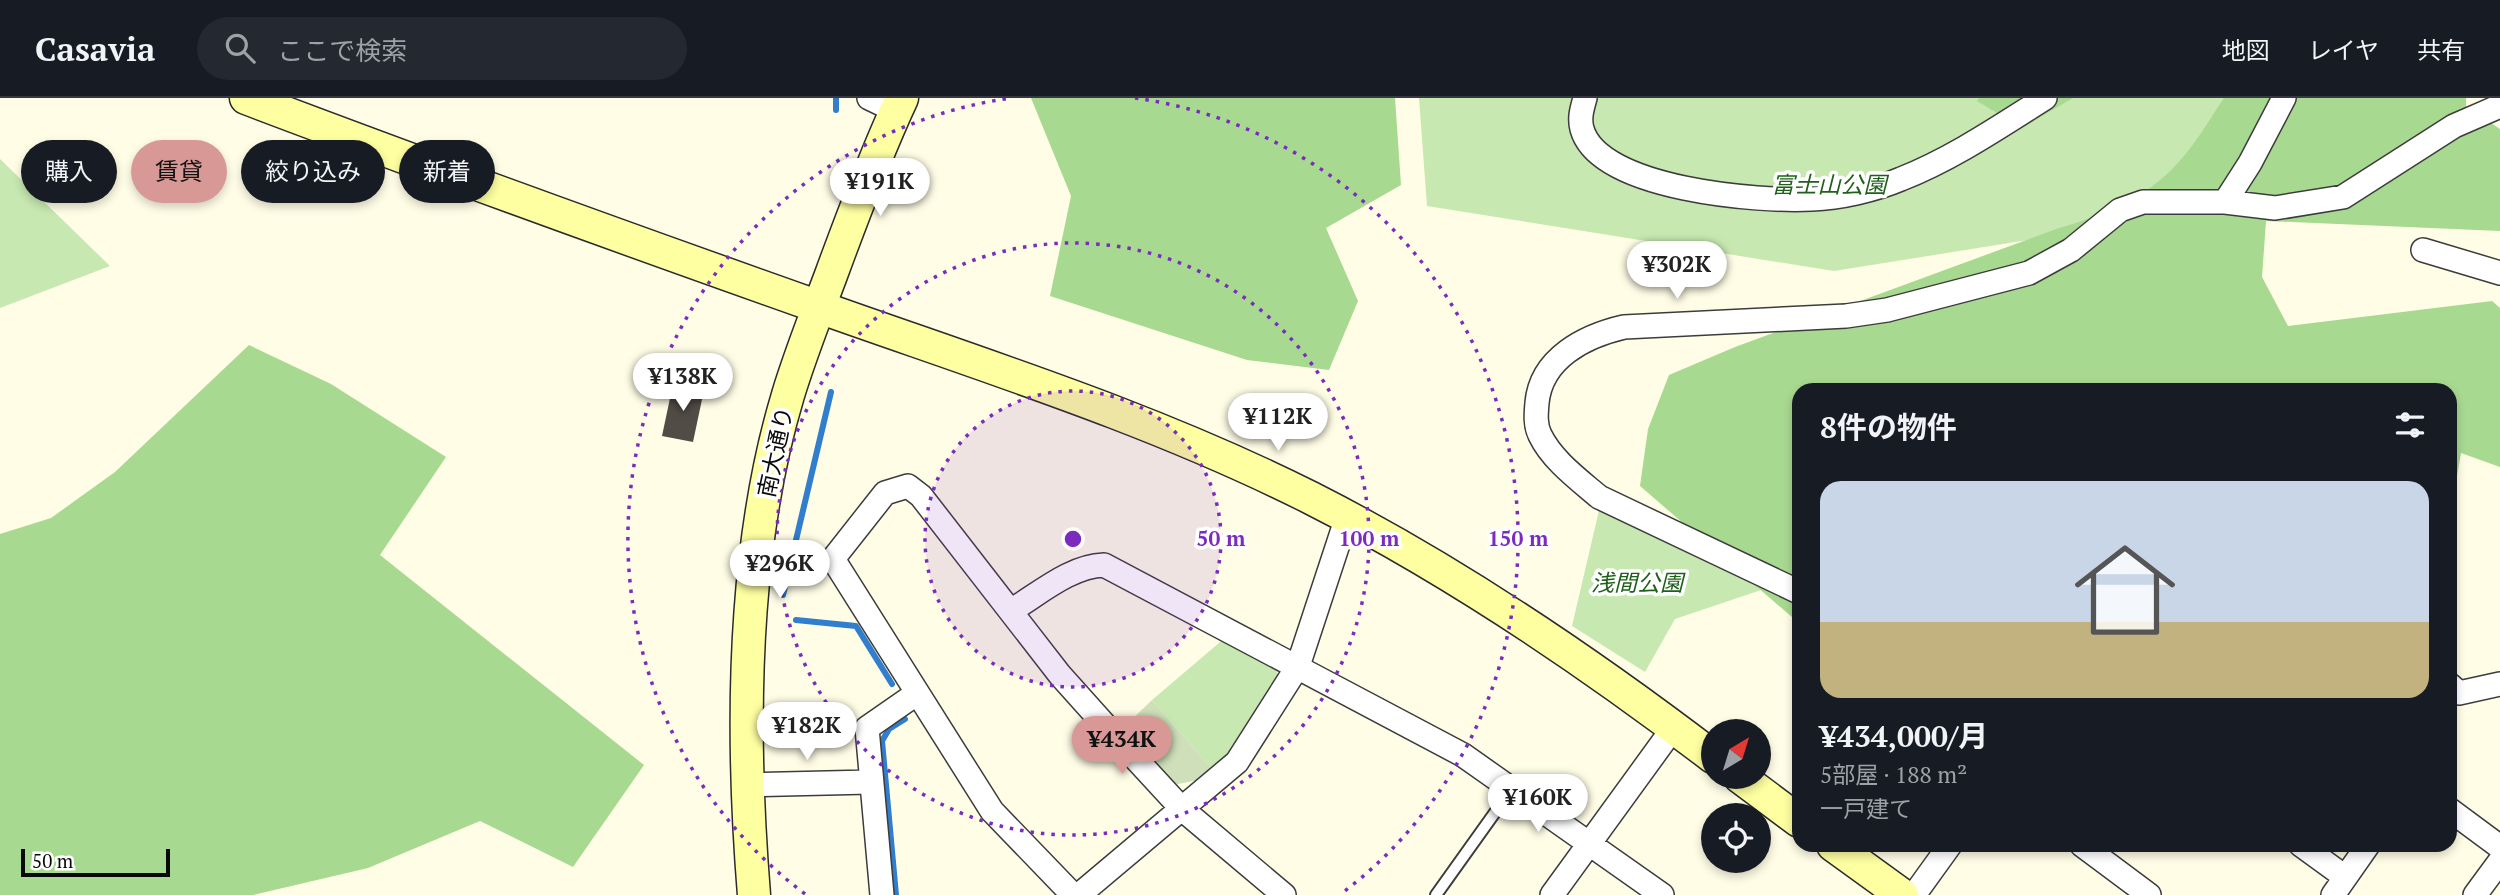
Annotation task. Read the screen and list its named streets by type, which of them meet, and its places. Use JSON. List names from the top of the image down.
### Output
{
  "streets": {
    "street": ["南大通り"]
  },
  "parks": ["富士山公園", "浅間公園"],
  "scale_bar": "50 m",
  "north": "top right",
  "page": {
    "header": "Casavia",
    "search": "ここで検索",
    "nav": ["地図", "レイヤ", "共有"],
    "chip": [
      "購入",
      "賃貸",
      "絞り込み",
      "新着"
    ],
    "price": [
      "¥191K",
      "¥302K",
      "¥138K",
      "¥112K",
      "¥296K",
      "¥182K",
      "¥434K",
      "¥160K"
    ],
    "heading": "8件の物件",
    "list": [
      {
        "name": "¥434,000/月",
        "note": "5部屋 · 188 m² · 一戸建て"
      }
    ],
    "scale": "50 m"
  },
  "rings": ["50 m", "100 m", "150 m"]
}
